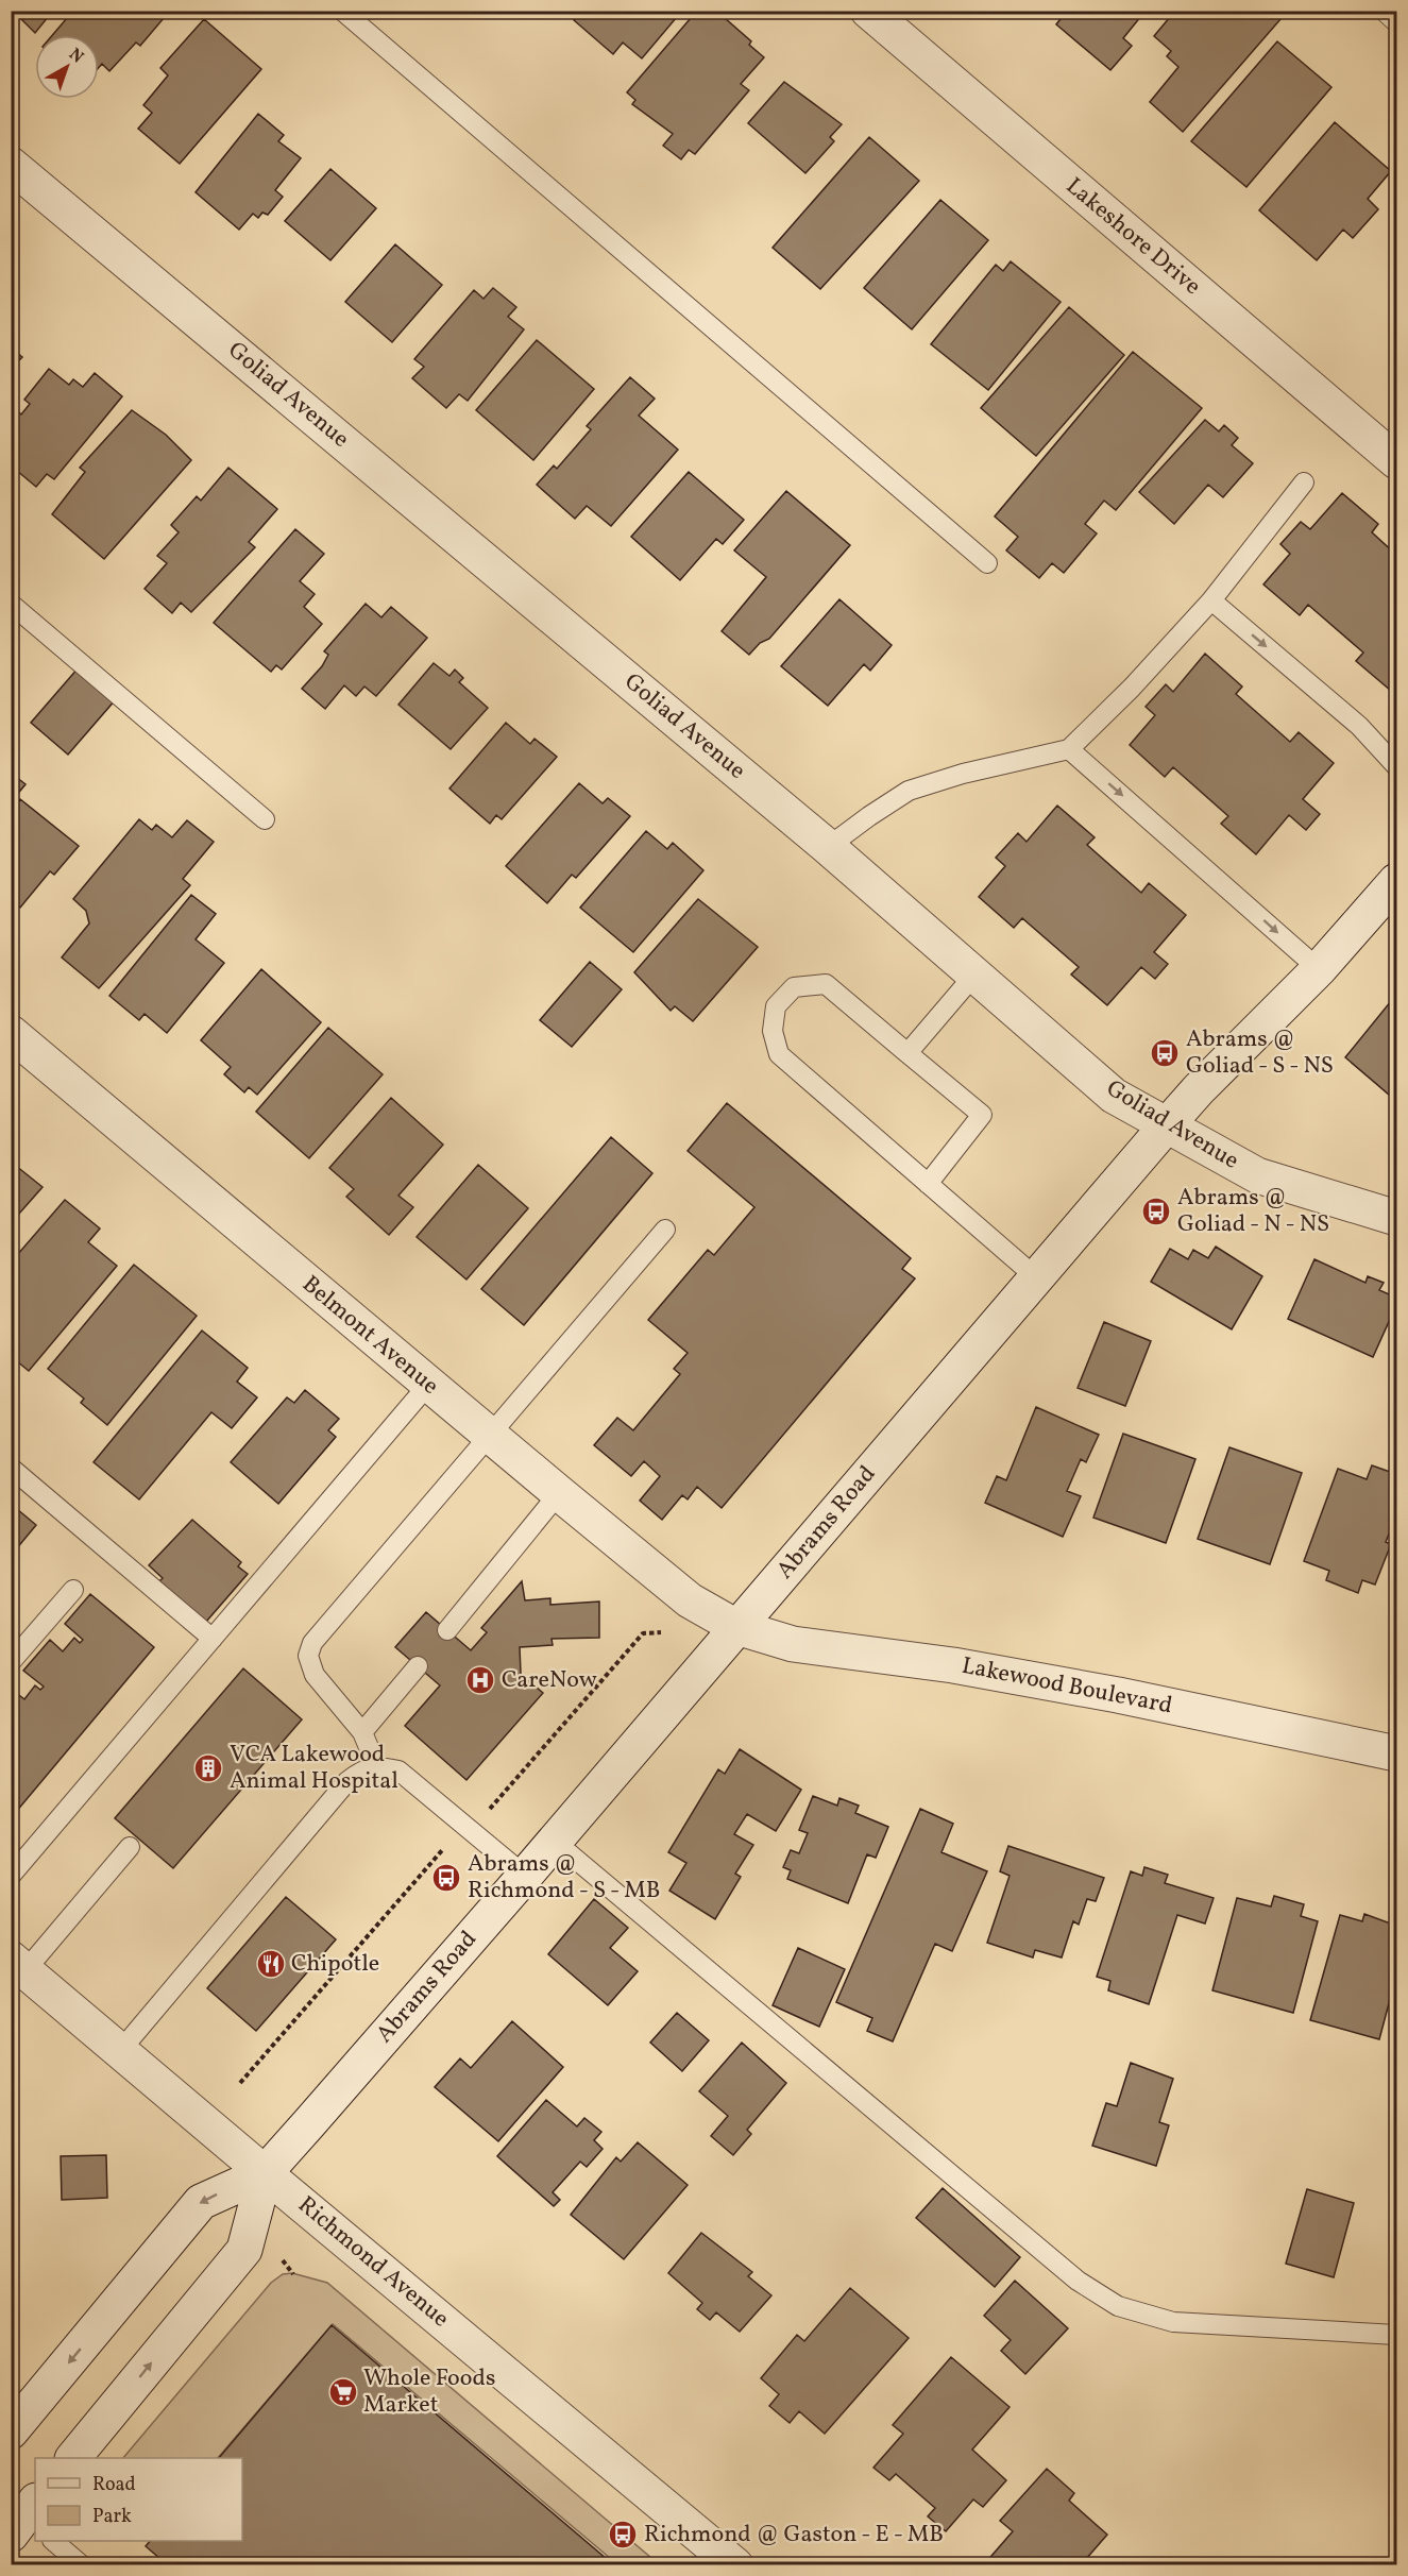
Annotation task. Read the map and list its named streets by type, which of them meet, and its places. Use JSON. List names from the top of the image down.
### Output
{
  "streets": {
    "street": [
      "Lakeshore Drive",
      "Goliad Avenue",
      "Belmont Avenue",
      "Abrams Road",
      "Lakewood Boulevard",
      "Richmond Avenue"
    ]
  },
  "crossings": [
    ["Goliad Avenue", "Abrams Road"],
    ["Belmont Avenue", "Abrams Road"],
    ["Belmont Avenue", "Lakewood Boulevard"],
    ["Abrams Road", "Lakewood Boulevard"],
    ["Abrams Road", "Richmond Avenue"]
  ],
  "places": {
    "bus stop": [
      "Abrams @ Goliad - S - NS",
      "Abrams @ Goliad - N - NS",
      "Abrams @ Richmond - S - MB",
      "Richmond @ Gaston - E - MB"
    ],
    "hospital": ["CareNow"],
    "building": ["VCA Lakewood Animal Hospital"],
    "restaurant": ["Chipotle"],
    "supermarket": ["Whole Foods Market"]
  },
  "legend": ["Road", "Park"],
  "north": "top right"
}
